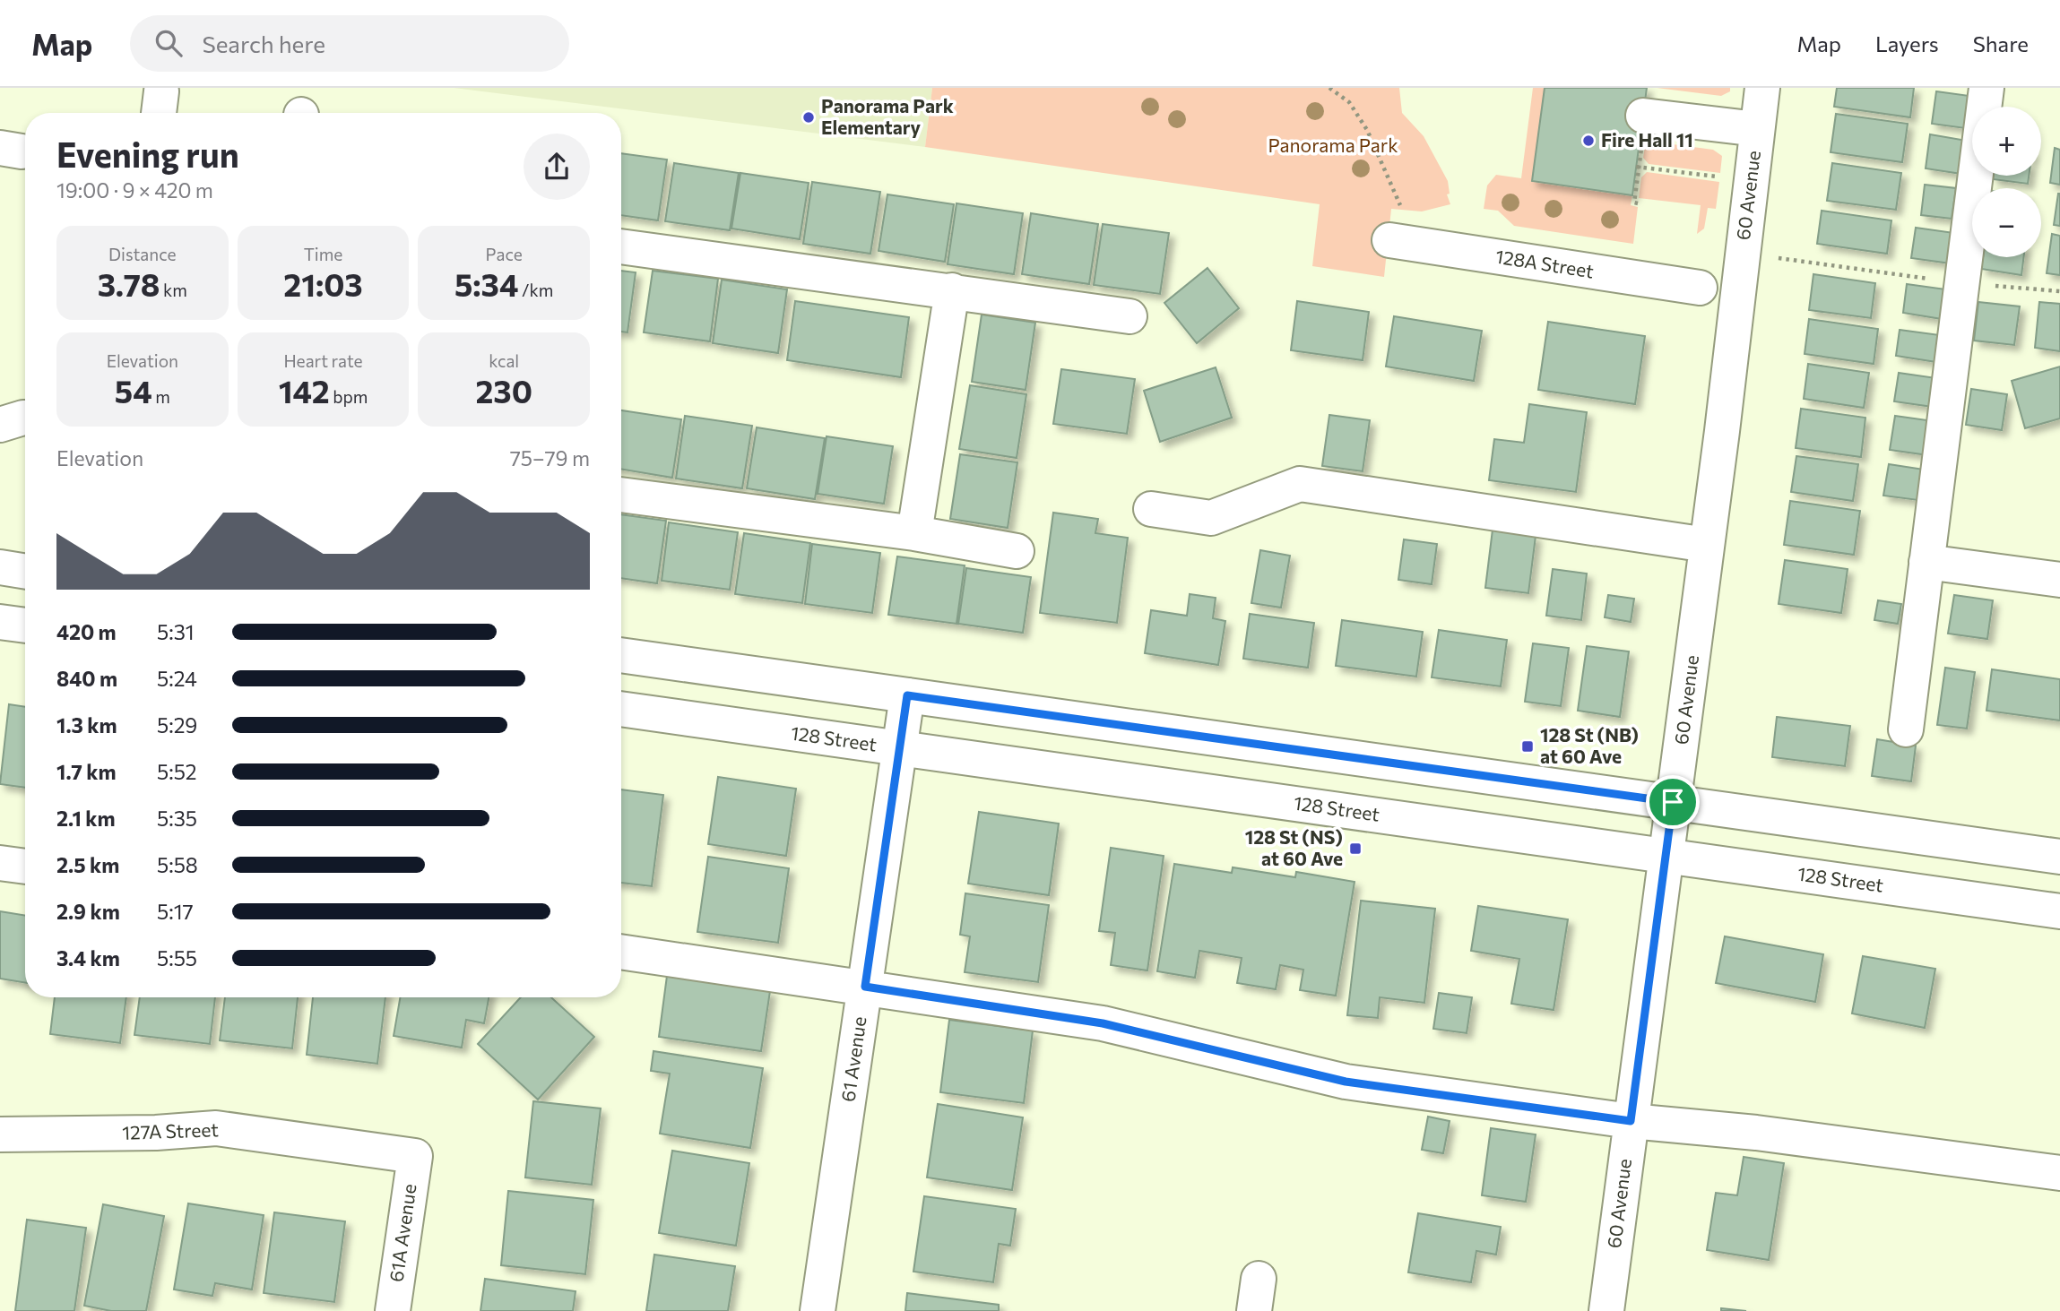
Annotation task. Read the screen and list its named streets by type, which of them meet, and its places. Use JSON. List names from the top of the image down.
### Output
{
  "streets": {
    "main road": [
      "60 Avenue",
      "128A Street",
      "128 Street",
      "61 Avenue",
      "127A Street",
      "61A Avenue"
    ]
  },
  "crossings": [
    ["60 Avenue", "128 Street"],
    ["128 Street", "61 Avenue"],
    ["127A Street", "61A Avenue"]
  ],
  "parks": ["Panorama Park"],
  "places": {
    "other": ["Panorama Park Elementary", "Fire Hall 11"],
    "transit": ["128 St (NB) at 60 Ave", "128 St (NS) at 60 Ave"]
  },
  "page": {
    "header": "Map",
    "search": "Search here",
    "nav": ["Map", "Layers", "Share"],
    "map_buttons": ["+", "−"],
    "heading": ["Evening run", "19:00 · 9 × 420 m"],
    "stats": [
      ["Distance", "3.78 km"],
      ["Time", "21:03"],
      ["Pace", "5:34 /km"],
      ["Elevation", "54 m"],
      ["Heart rate", "142 bpm"],
      ["kcal", "230"]
    ],
    "chart": ["Elevation", "75–79 m"],
    "list": [
      {
        "name": "420 m",
        "note": "5:31"
      },
      {
        "name": "840 m",
        "note": "5:24"
      },
      {
        "name": "1.3 km",
        "note": "5:29"
      },
      {
        "name": "1.7 km",
        "note": "5:52"
      },
      {
        "name": "2.1 km",
        "note": "5:35"
      },
      {
        "name": "2.5 km",
        "note": "5:58"
      },
      {
        "name": "2.9 km",
        "note": "5:17"
      },
      {
        "name": "3.4 km",
        "note": "5:55"
      }
    ]
  }
}
